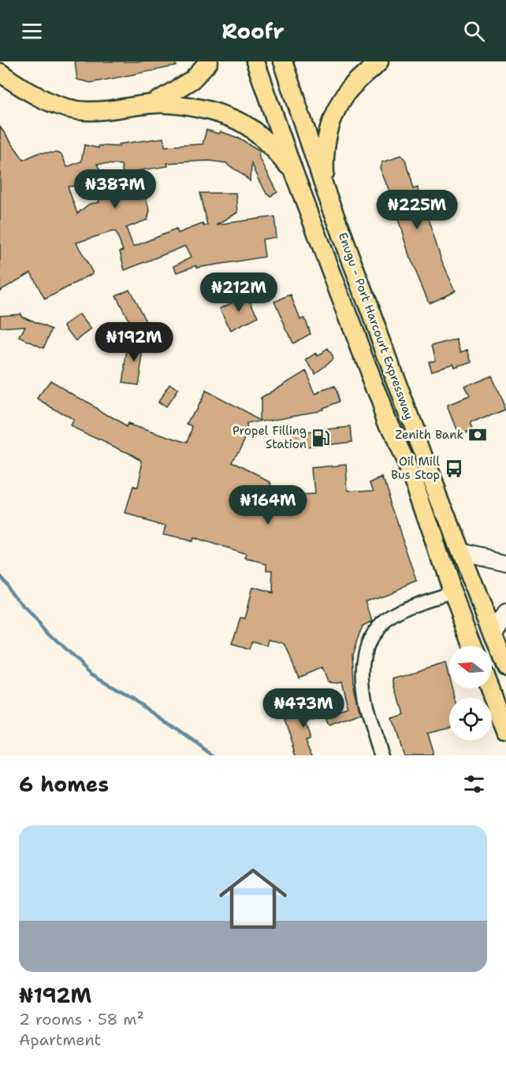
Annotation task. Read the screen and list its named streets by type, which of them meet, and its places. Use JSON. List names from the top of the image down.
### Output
{
  "streets": {
    "highway": ["Enugu - Port Harcourt Expressway"]
  },
  "places": {
    "bank": ["Zenith Bank"],
    "fuel station": ["Propel Filling Station"],
    "bus stop": ["Oil Mill Bus Stop"]
  },
  "north": "left",
  "page": {
    "header": "Roofr",
    "price": [
      "₦387M",
      "₦225M",
      "₦212M",
      "₦192M",
      "₦164M",
      "₦473M"
    ],
    "heading": "6 homes",
    "list": [
      {
        "name": "₦192M",
        "note": "2 rooms · 58 m² · Apartment"
      }
    ]
  }
}
